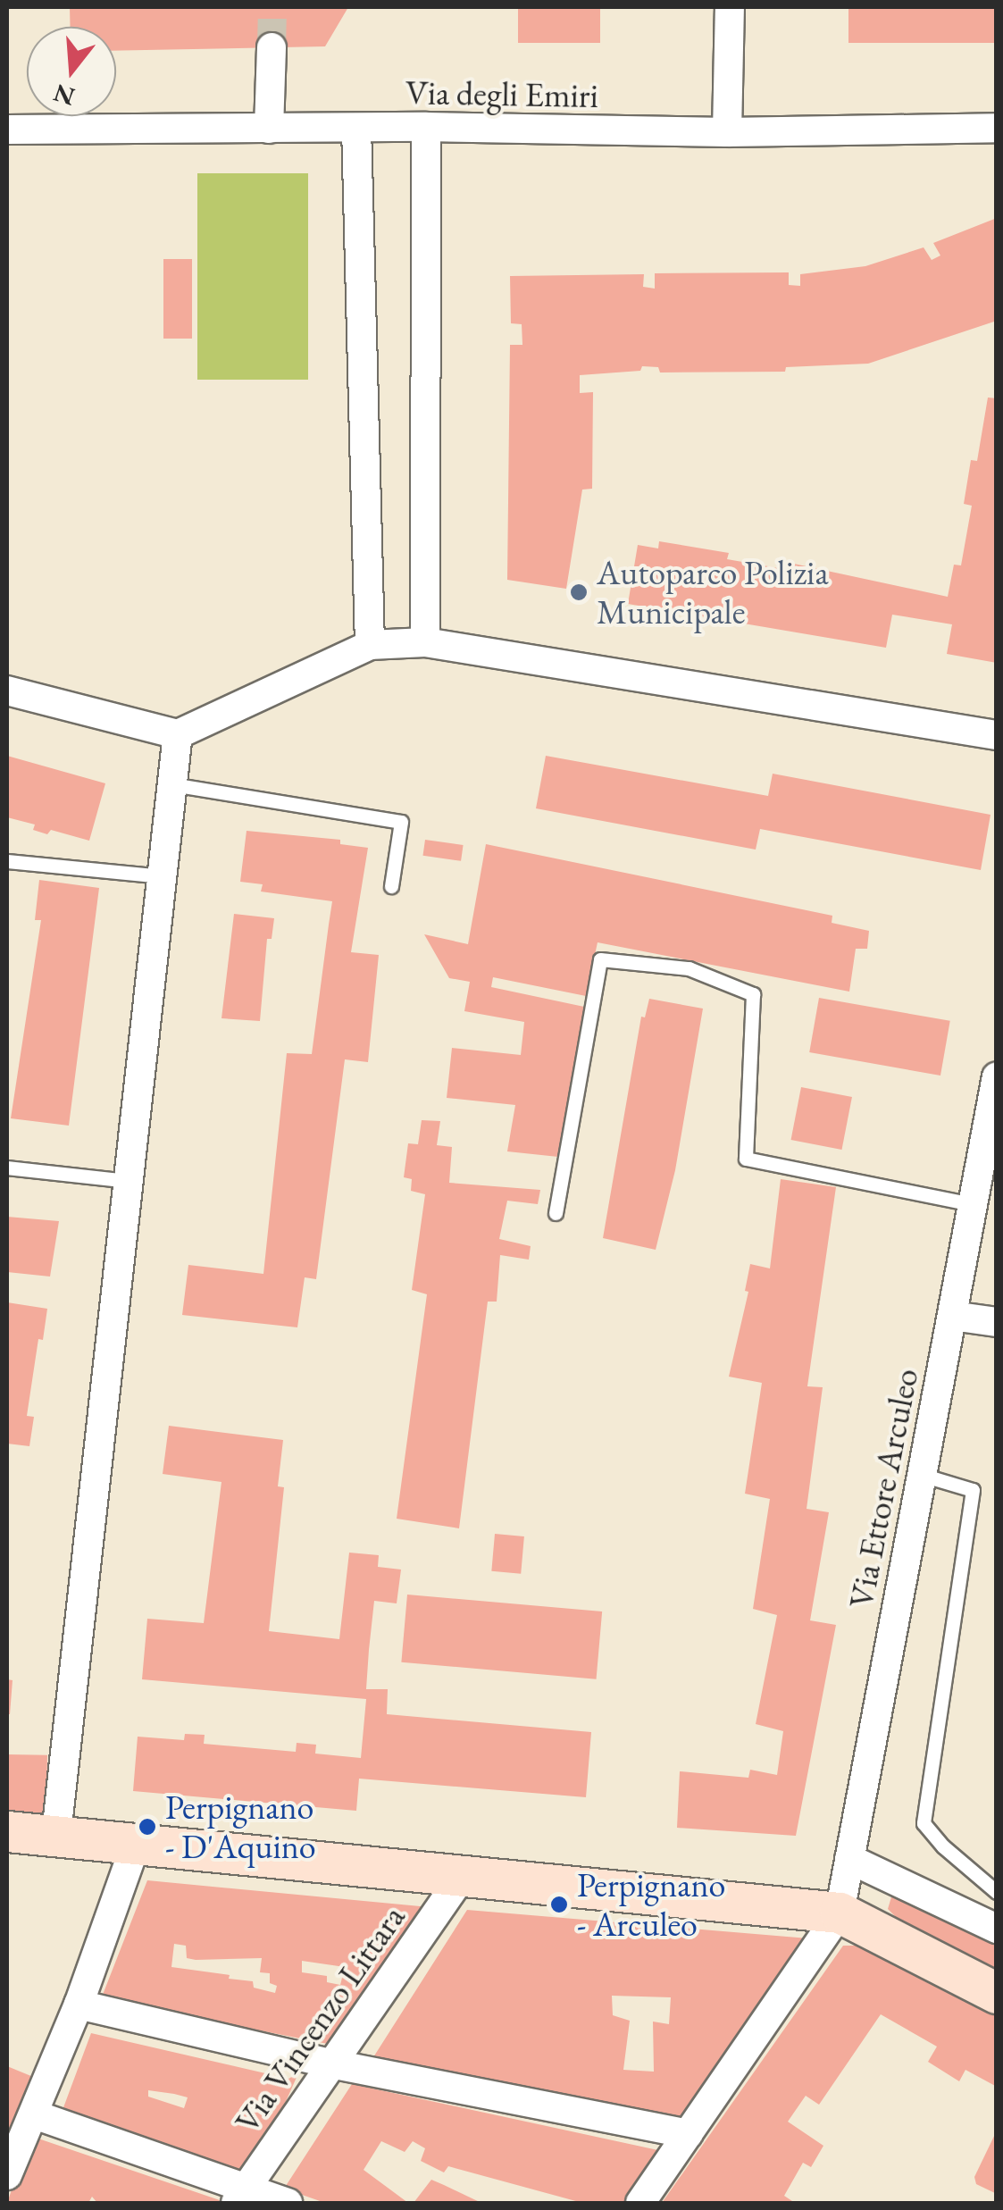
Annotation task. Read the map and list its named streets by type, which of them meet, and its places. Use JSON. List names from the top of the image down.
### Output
{
  "streets": {
    "street": ["Via degli Emiri", "Via Ettore Arculeo", "Via Vincenzo Littara"]
  },
  "places": ["Autoparco Polizia Municipale", "Perpignano - D'Aquino", "Perpignano - Arculeo"],
  "north": "bottom"
}
